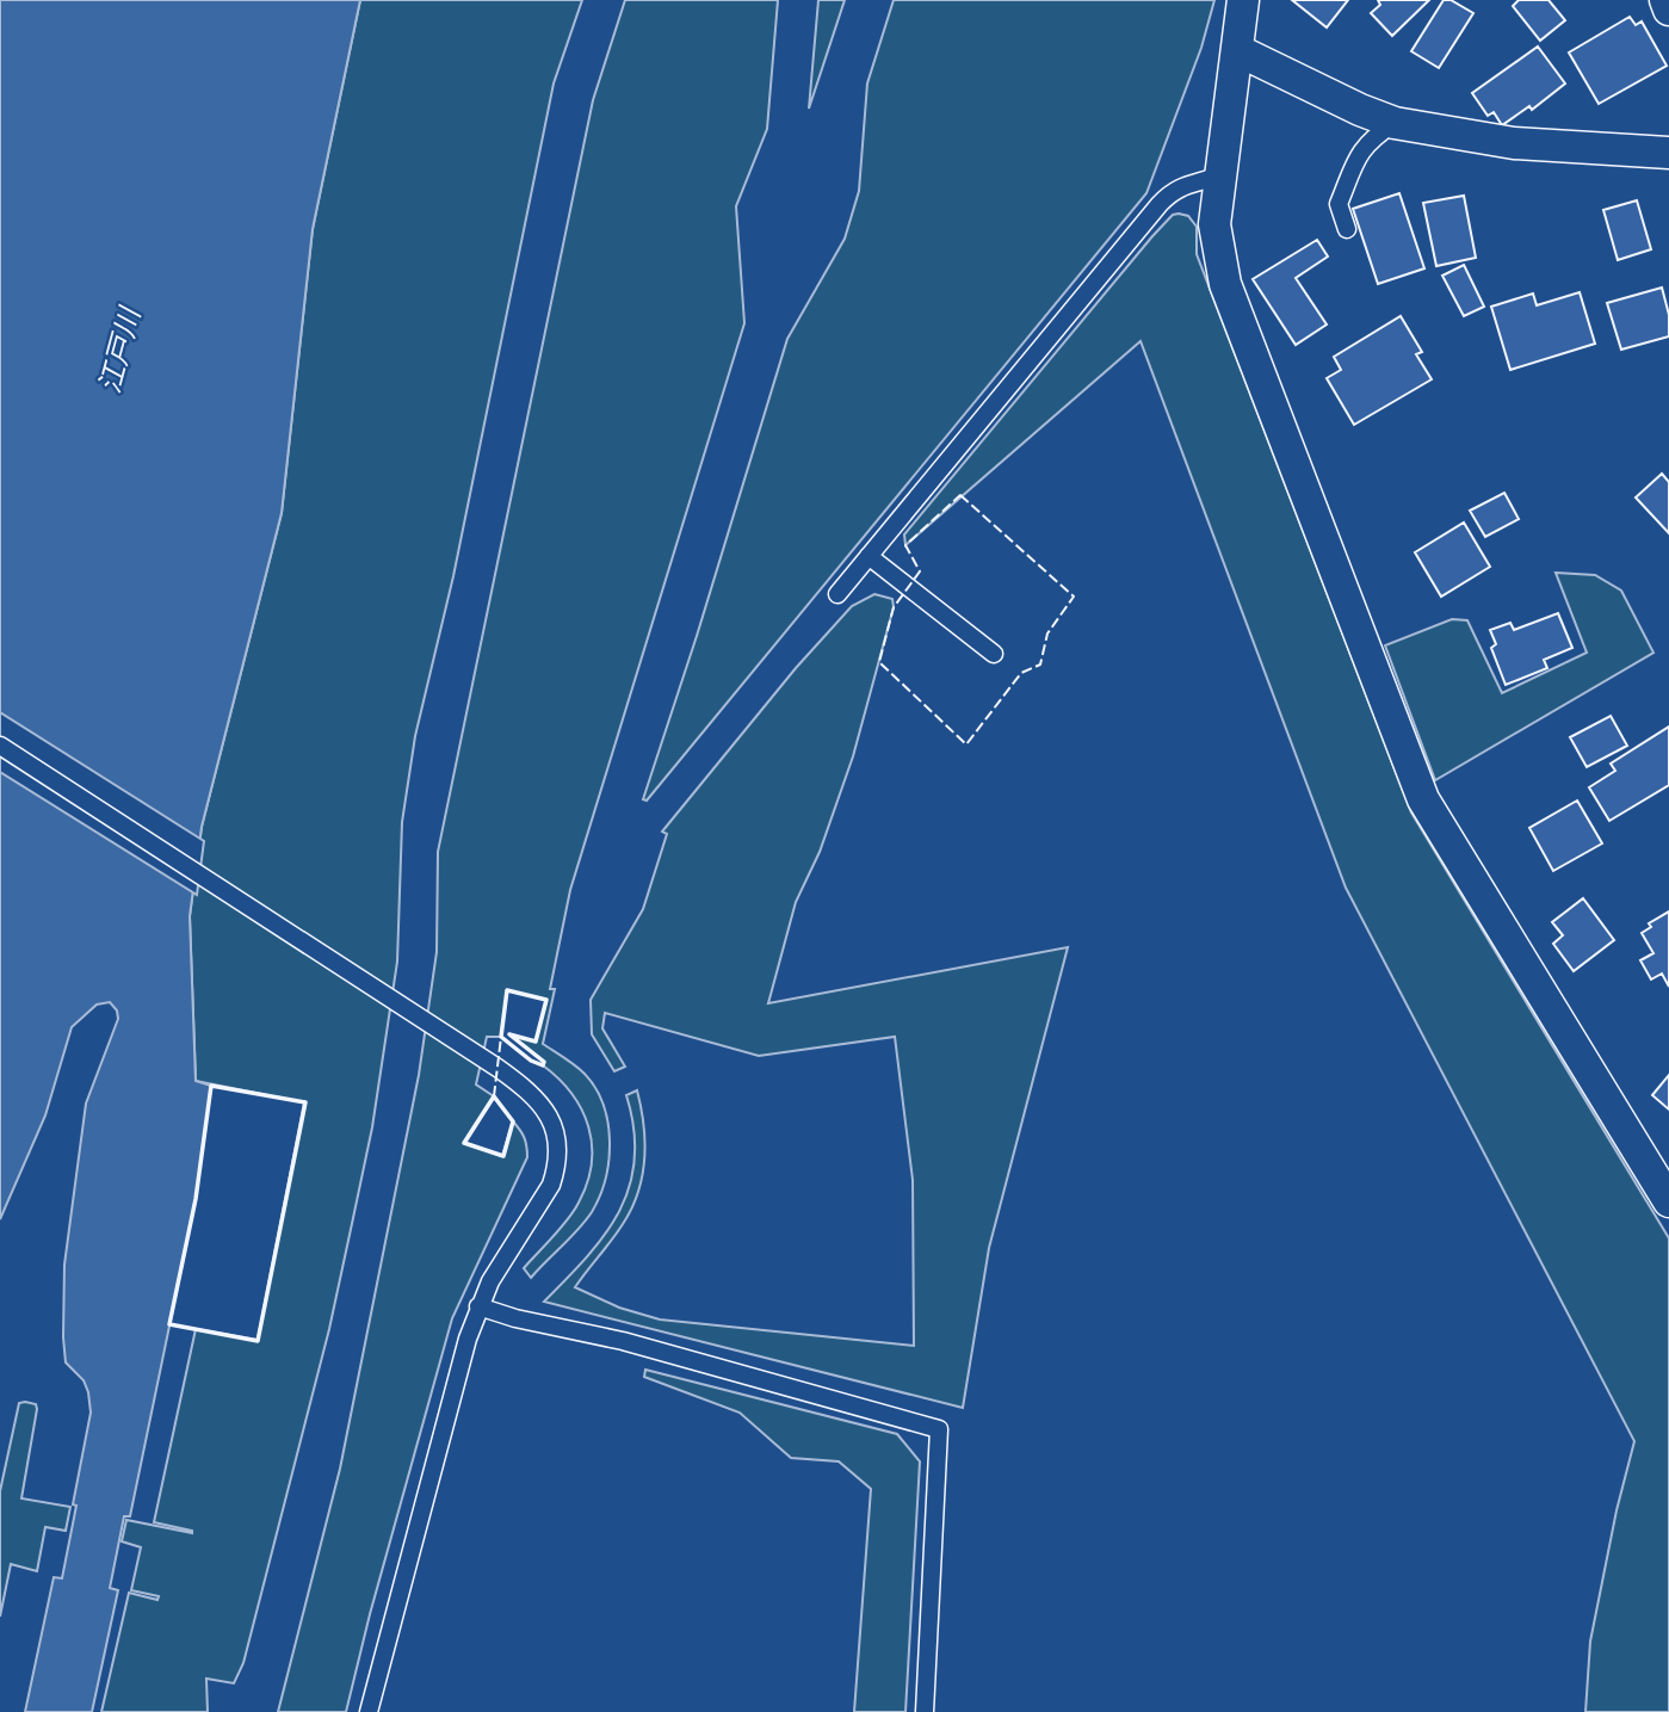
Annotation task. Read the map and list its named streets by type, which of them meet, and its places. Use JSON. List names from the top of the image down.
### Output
{
  "water": ["江戸川"]
}
